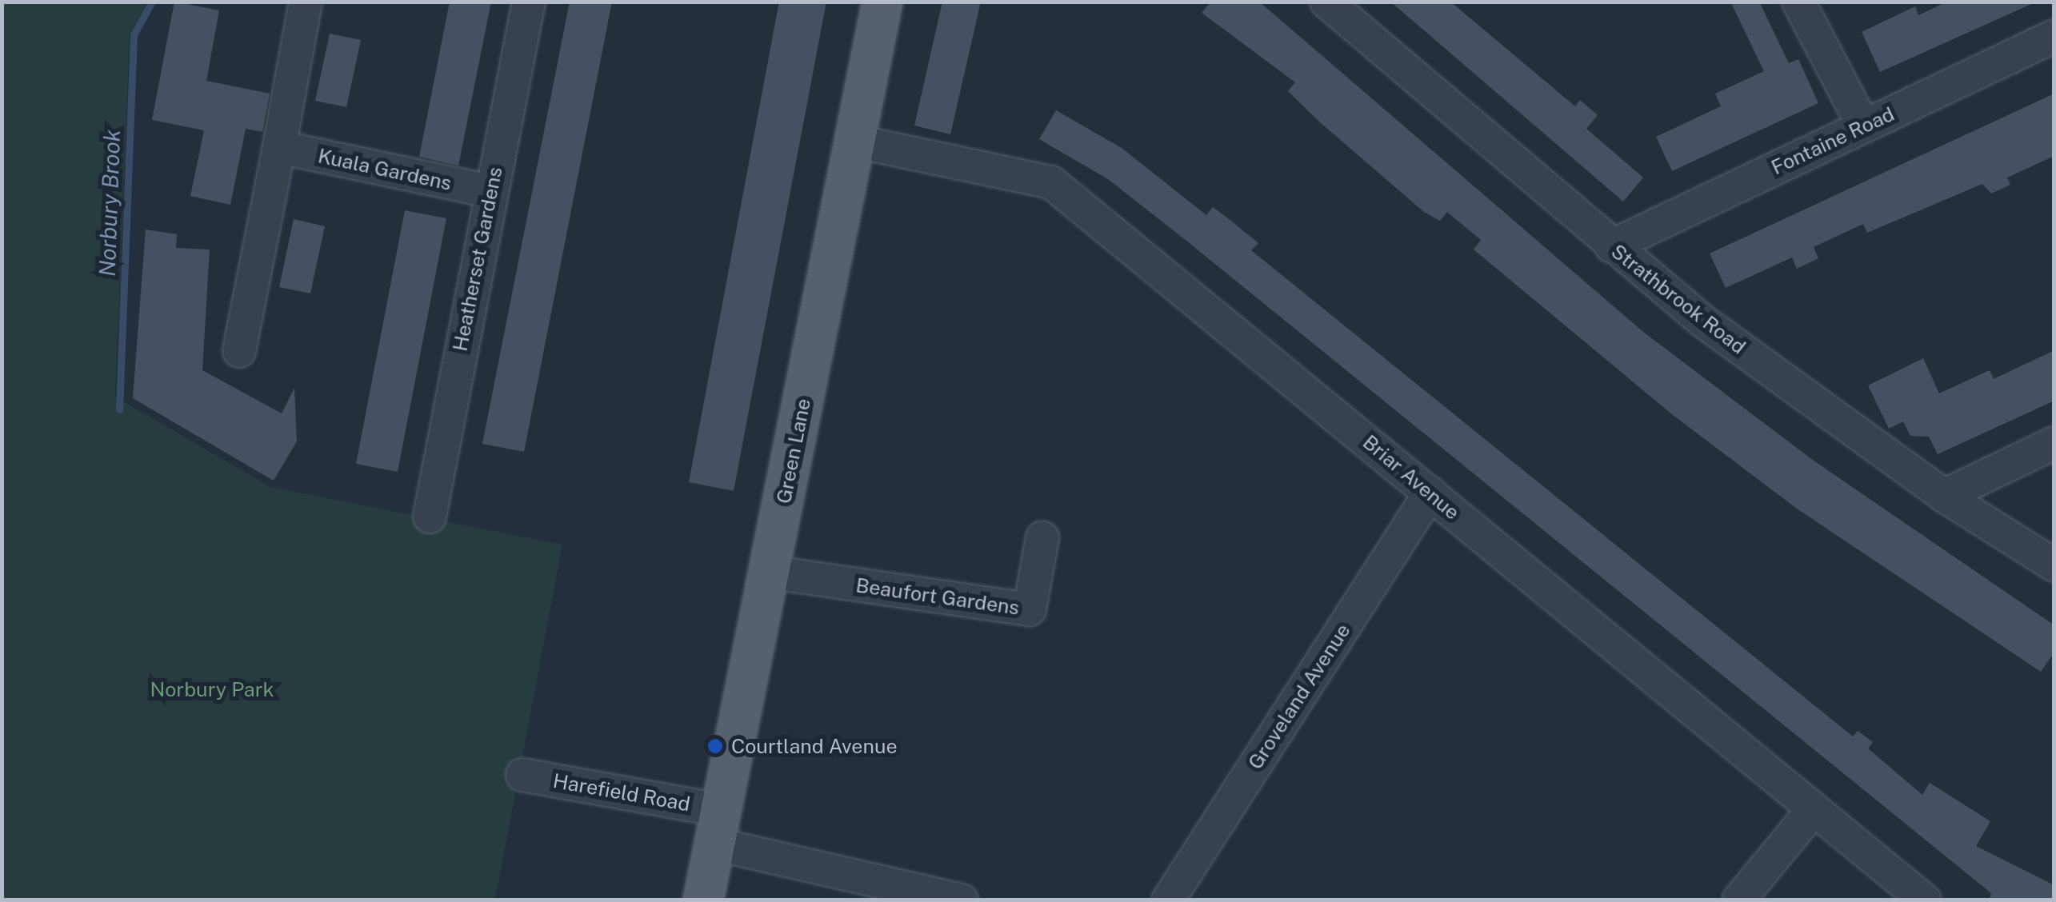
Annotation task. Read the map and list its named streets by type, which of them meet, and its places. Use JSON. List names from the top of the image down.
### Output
{
  "streets": {
    "main road": ["Green Lane"],
    "street": [
      "Fontaine Road",
      "Kuala Gardens",
      "Heatherset Gardens",
      "Strathbrook Road",
      "Briar Avenue",
      "Beaufort Gardens",
      "Groveland Avenue",
      "Harefield Road"
    ]
  },
  "crossings": [
    ["Fontaine Road", "Strathbrook Road"],
    ["Kuala Gardens", "Heatherset Gardens"],
    ["Green Lane", "Briar Avenue"],
    ["Green Lane", "Beaufort Gardens"],
    ["Green Lane", "Harefield Road"],
    ["Briar Avenue", "Groveland Avenue"]
  ],
  "water": ["Norbury Brook"],
  "parks": ["Norbury Park"],
  "places": ["Courtland Avenue"]
}
